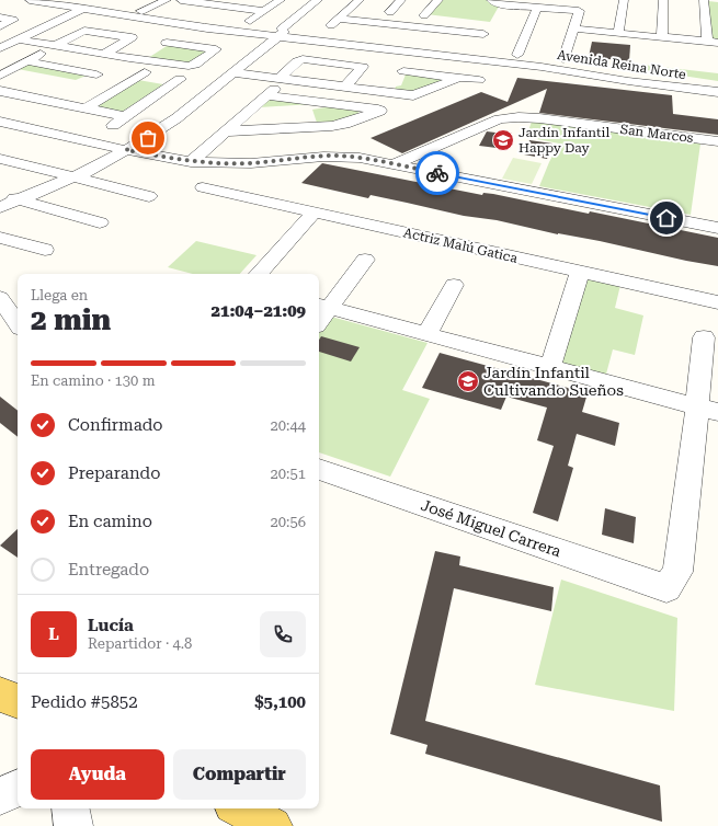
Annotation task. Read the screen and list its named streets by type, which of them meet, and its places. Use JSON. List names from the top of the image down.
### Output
{
  "streets": {
    "street": [
      "Avenida Reina Norte",
      "San Marcos",
      "Actriz Malú Gatica",
      "José Miguel Carrera"
    ]
  },
  "places": {
    "school or university": ["Jardín Infantil Happy Day", "Jardín Infantil Cultivando Sueños"]
  },
  "page": {
    "heading": ["2 min", "Llega en", "21:04–21:09"],
    "panel": [
      "Lucía",
      "Repartidor · 4.8",
      "Pedido #5852",
      "$5,100"
    ],
    "bar": "En camino · 130 m",
    "list": [
      ["Confirmado", "20:44"],
      ["Preparando", "20:51"],
      ["En camino", "20:56"],
      "Entregado"
    ],
    "round": "L",
    "buttons": ["Ayuda", "Compartir"]
  }
}
